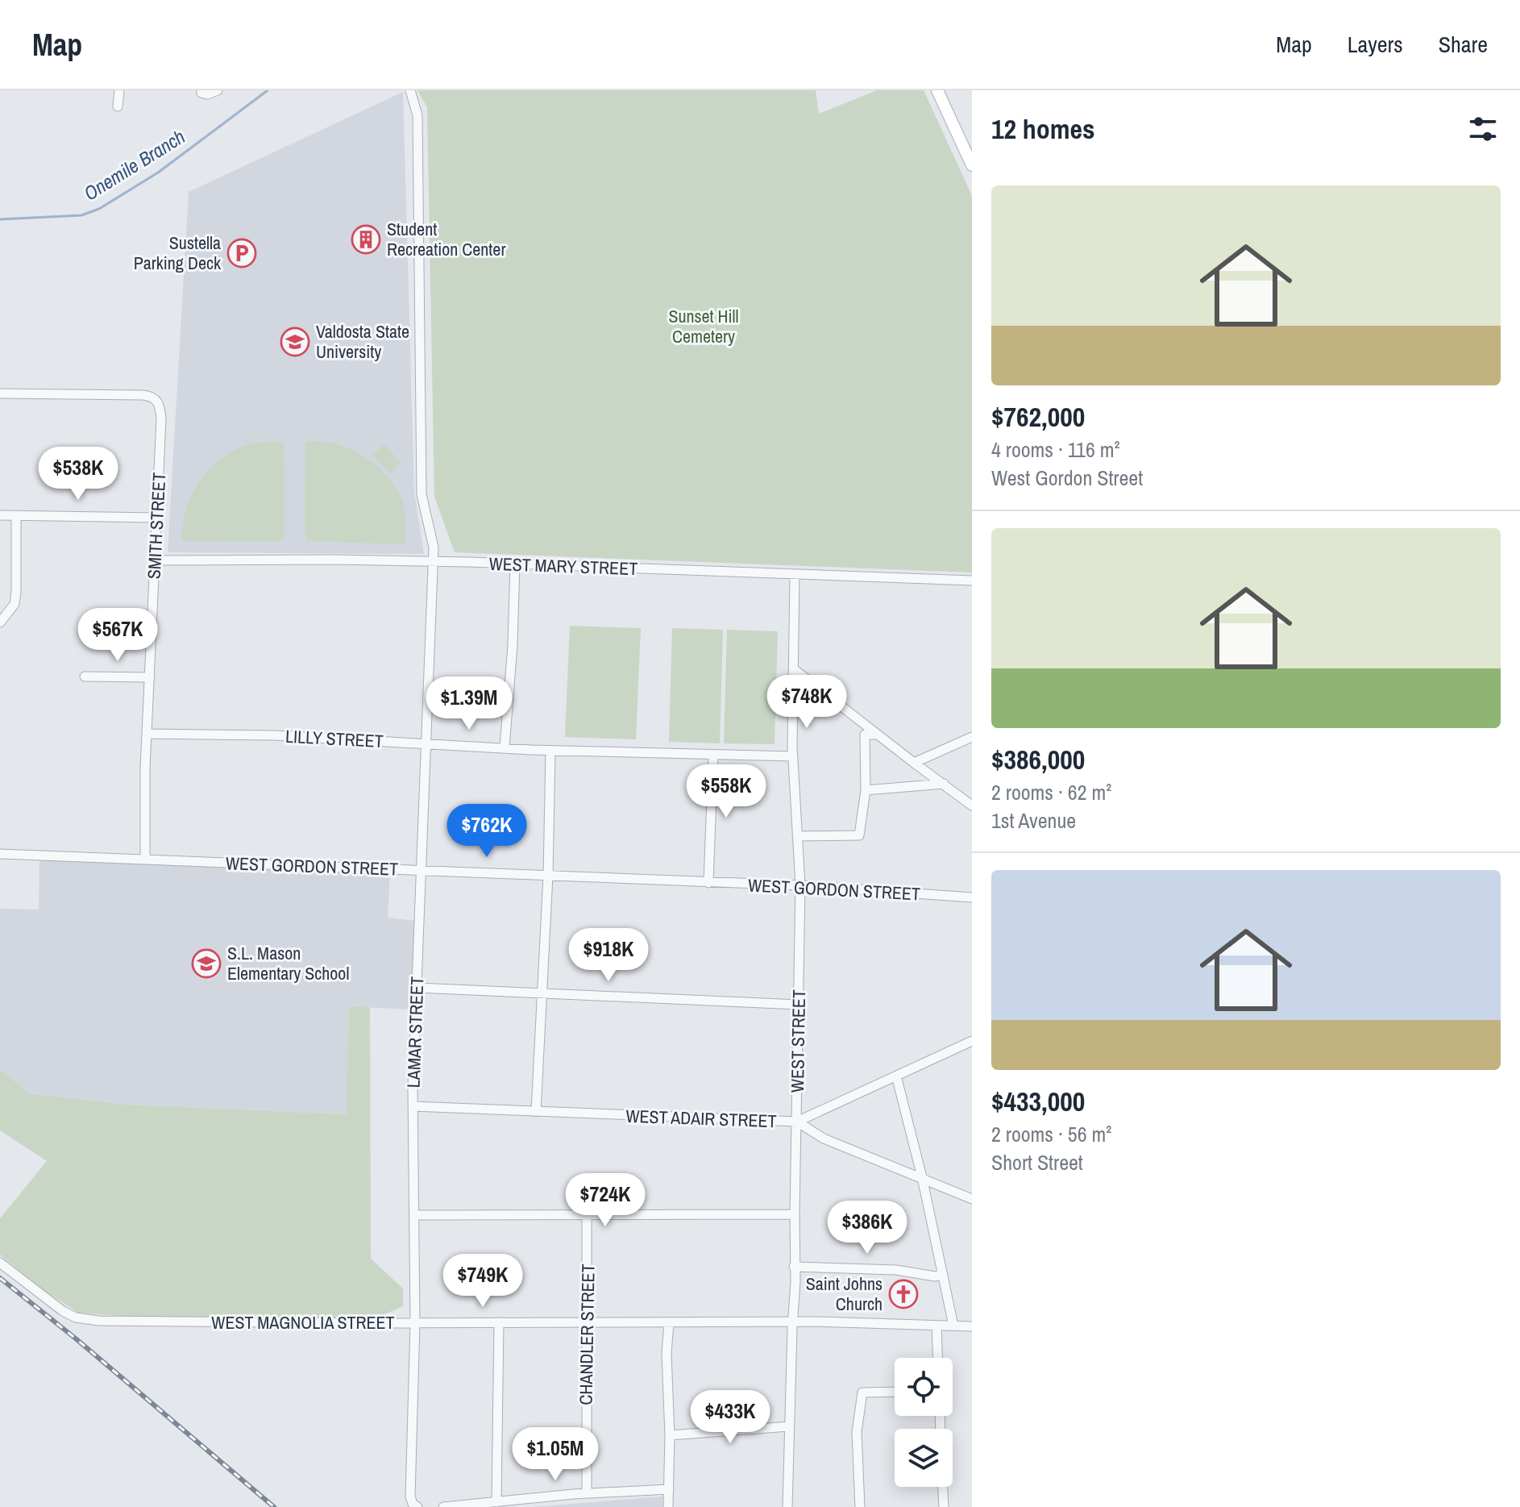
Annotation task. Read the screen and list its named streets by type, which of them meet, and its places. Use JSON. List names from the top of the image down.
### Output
{
  "streets": {
    "street": [
      "SMITH STREET",
      "WEST MARY STREET",
      "LILLY STREET",
      "WEST GORDON STREET",
      "LAMAR STREET",
      "WEST STREET",
      "WEST ADAIR STREET",
      "WEST MAGNOLIA STREET",
      "CHANDLER STREET"
    ]
  },
  "crossings": [
    ["SMITH STREET", "WEST MARY STREET"],
    ["SMITH STREET", "LILLY STREET"],
    ["SMITH STREET", "WEST GORDON STREET"],
    ["WEST MARY STREET", "LAMAR STREET"],
    ["WEST MARY STREET", "WEST STREET"],
    ["LILLY STREET", "LAMAR STREET"],
    ["LILLY STREET", "WEST STREET"],
    ["WEST GORDON STREET", "LAMAR STREET"],
    ["WEST GORDON STREET", "WEST STREET"],
    ["LAMAR STREET", "WEST ADAIR STREET"],
    ["LAMAR STREET", "WEST MAGNOLIA STREET"],
    ["WEST STREET", "WEST ADAIR STREET"],
    ["WEST STREET", "WEST MAGNOLIA STREET"],
    ["WEST MAGNOLIA STREET", "CHANDLER STREET"]
  ],
  "water": ["Onemile Branch"],
  "parks": ["Sunset Hill Cemetery"],
  "places": {
    "building": ["Student Recreation Center"],
    "parking": ["Sustella Parking Deck"],
    "school or university": ["Valdosta State University", "S.L. Mason Elementary School"],
    "church": ["Saint Johns Church"]
  },
  "page": {
    "header": "Map",
    "nav": ["Map", "Layers", "Share"],
    "heading": "12 homes",
    "list": [
      {
        "name": "$762,000",
        "note": "4 rooms · 116 m² · West Gordon Street"
      },
      {
        "name": "$386,000",
        "note": "2 rooms · 62 m² · 1st Avenue"
      },
      {
        "name": "$433,000",
        "note": "2 rooms · 56 m² · Short Street"
      }
    ],
    "price": [
      "$538K",
      "$567K",
      "$748K",
      "$1.39M",
      "$558K",
      "$762K",
      "$918K",
      "$724K",
      "$386K",
      "$749K",
      "$433K",
      "$1.05M"
    ]
  }
}
